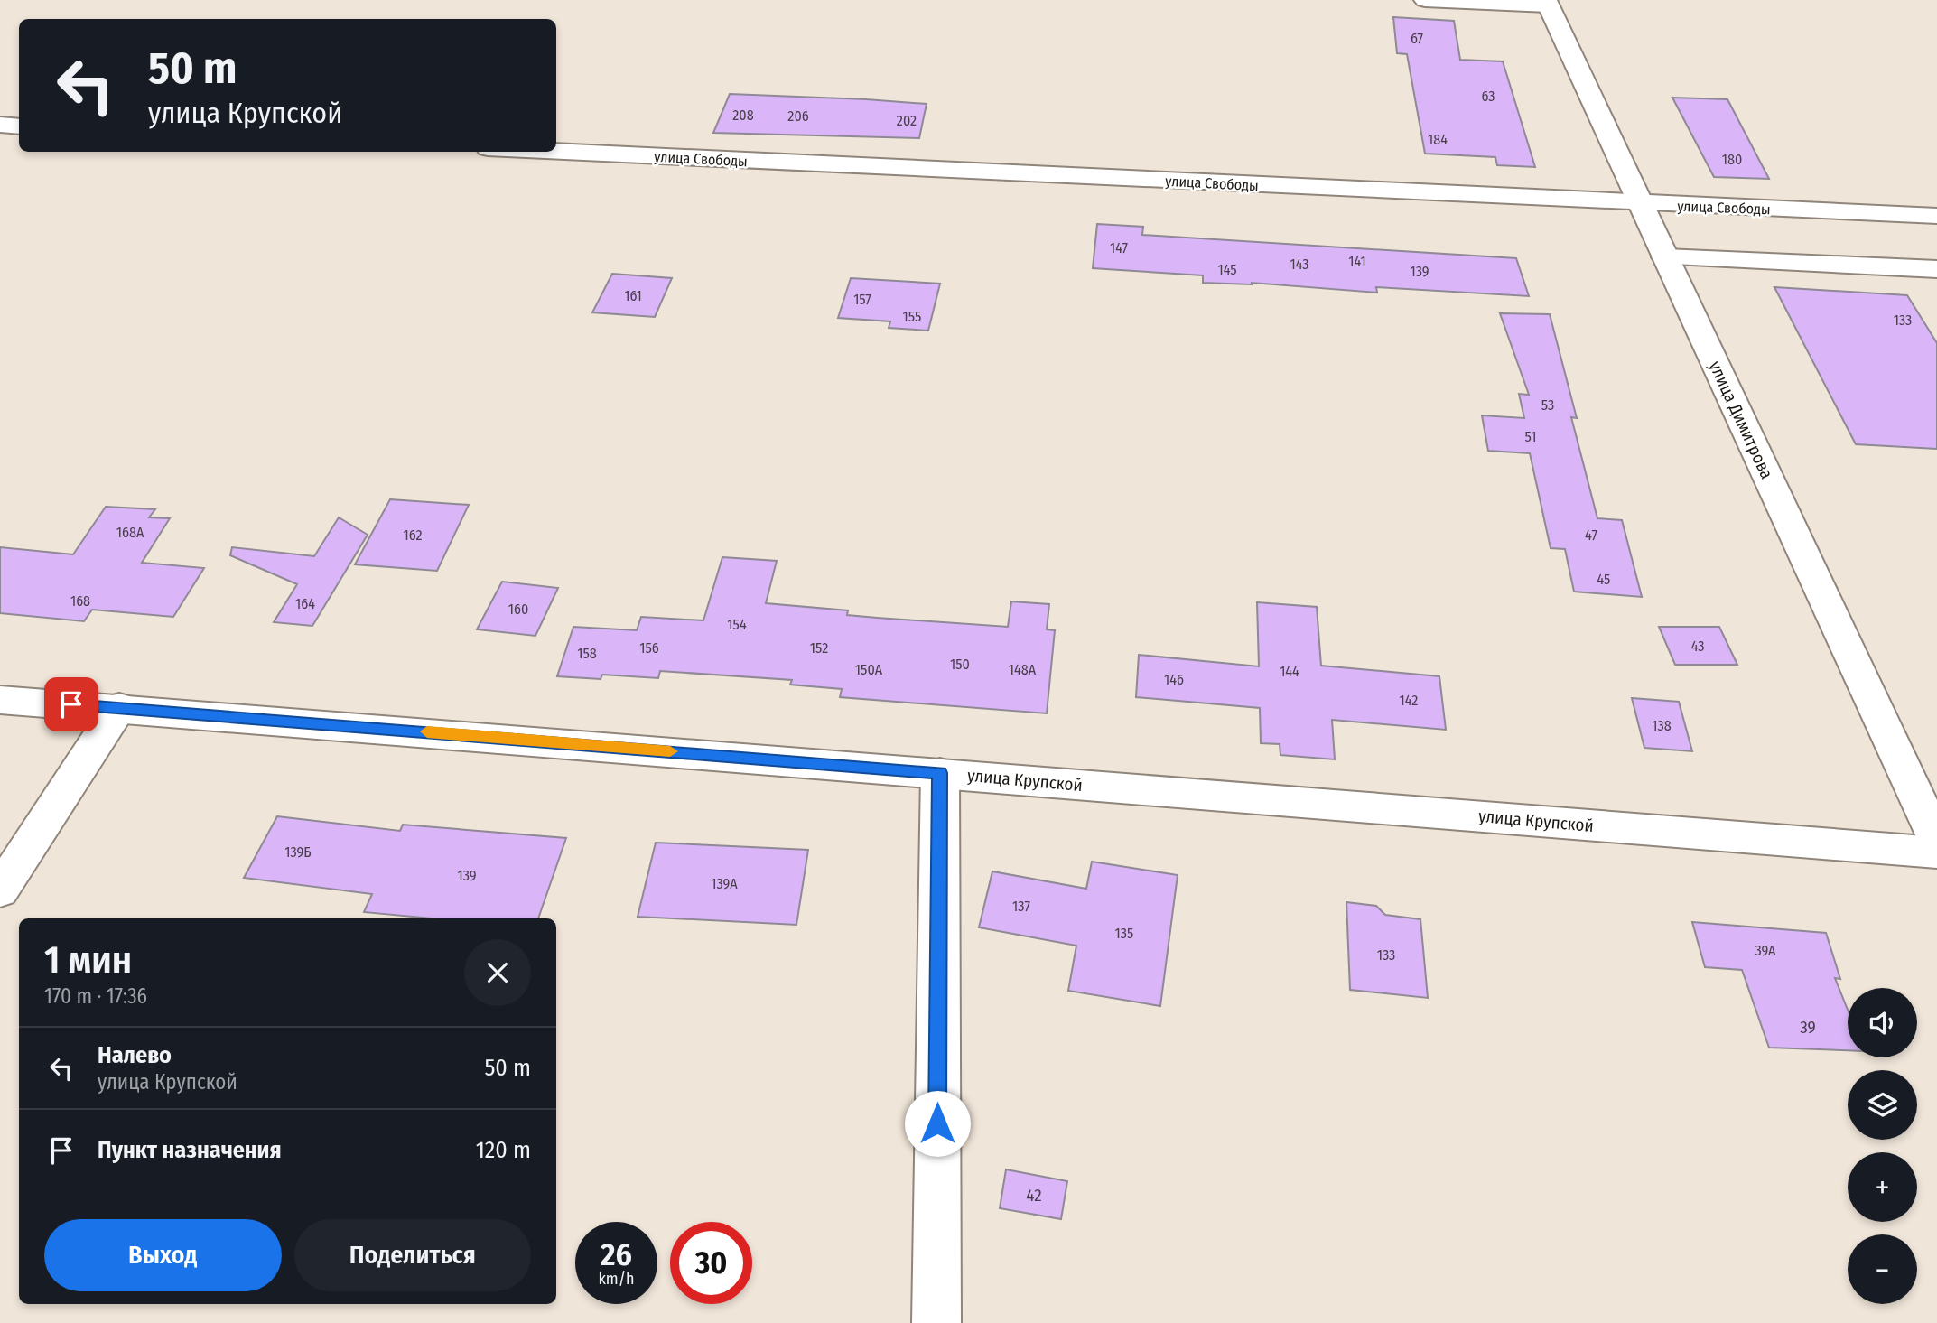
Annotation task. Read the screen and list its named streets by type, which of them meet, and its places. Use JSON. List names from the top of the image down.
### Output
{
  "streets": {
    "street": ["улица Свободы", "улица Димитрова", "улица Крупской"]
  },
  "crossings": [
    ["улица Свободы", "улица Димитрова"]
  ],
  "house_numbers": [
    "67",
    "63",
    "208",
    "206",
    "202",
    "184",
    "180",
    "147",
    "141",
    "143",
    "145",
    "139",
    "161",
    "157",
    "155",
    "133",
    "53",
    "51",
    "168А",
    "162",
    "47",
    "45",
    "168",
    "164",
    "160",
    "154",
    "43",
    "156",
    "152",
    "158",
    "150",
    "150А",
    "148А",
    "144",
    "146",
    "142",
    "138",
    "139Б",
    "139",
    "139А",
    "137",
    "135",
    "39А",
    "133",
    "39",
    "42"
  ],
  "page": {
    "turn": ["50 m", "улица Крупской"],
    "heading": ["1 мин", "170 m · 17:36"],
    "map_buttons": ["+", "−"],
    "list": [
      {
        "name": "Налево",
        "note": "улица Крупской",
        "value": "50 m"
      },
      {
        "name": "Пункт назначения",
        "value": "120 m"
      }
    ],
    "buttons": ["Выход", "Поделиться"],
    "speed": "26 km/h",
    "limit": "30"
  }
}
